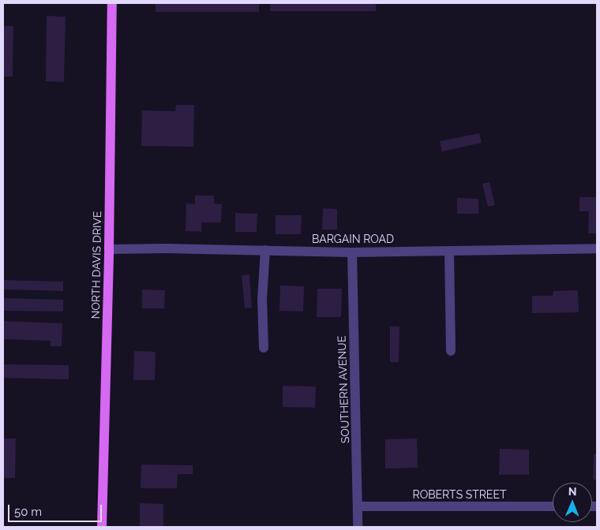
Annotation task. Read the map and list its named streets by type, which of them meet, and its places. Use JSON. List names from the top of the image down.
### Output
{
  "streets": {
    "main road": ["NORTH DAVIS DRIVE"],
    "street": ["BARGAIN ROAD", "SOUTHERN AVENUE", "ROBERTS STREET"]
  },
  "crossings": [
    ["BARGAIN ROAD", "NORTH DAVIS DRIVE"],
    ["BARGAIN ROAD", "SOUTHERN AVENUE"],
    ["SOUTHERN AVENUE", "ROBERTS STREET"]
  ],
  "scale_bar": "50 m",
  "north": "top"
}
